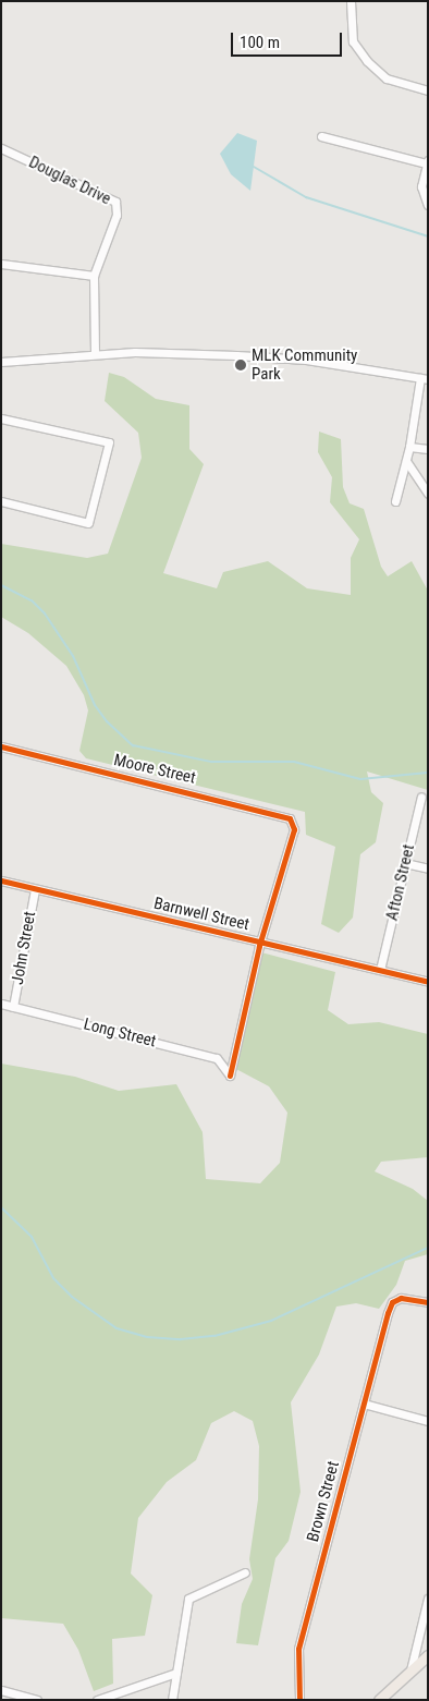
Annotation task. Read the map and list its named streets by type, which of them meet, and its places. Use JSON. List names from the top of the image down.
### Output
{
  "streets": {
    "street": [
      "Douglas Drive",
      "Moore Street",
      "Afton Street",
      "Barnwell Street",
      "John Street",
      "Long Street",
      "Brown Street"
    ]
  },
  "crossings": [
    ["Moore Street", "Barnwell Street"],
    ["Moore Street", "Long Street"],
    ["Afton Street", "Barnwell Street"],
    ["Barnwell Street", "John Street"],
    ["Barnwell Street", "Long Street"],
    ["John Street", "Long Street"]
  ],
  "places": ["MLK Community Park"],
  "scale_bar": "100 m"
}
